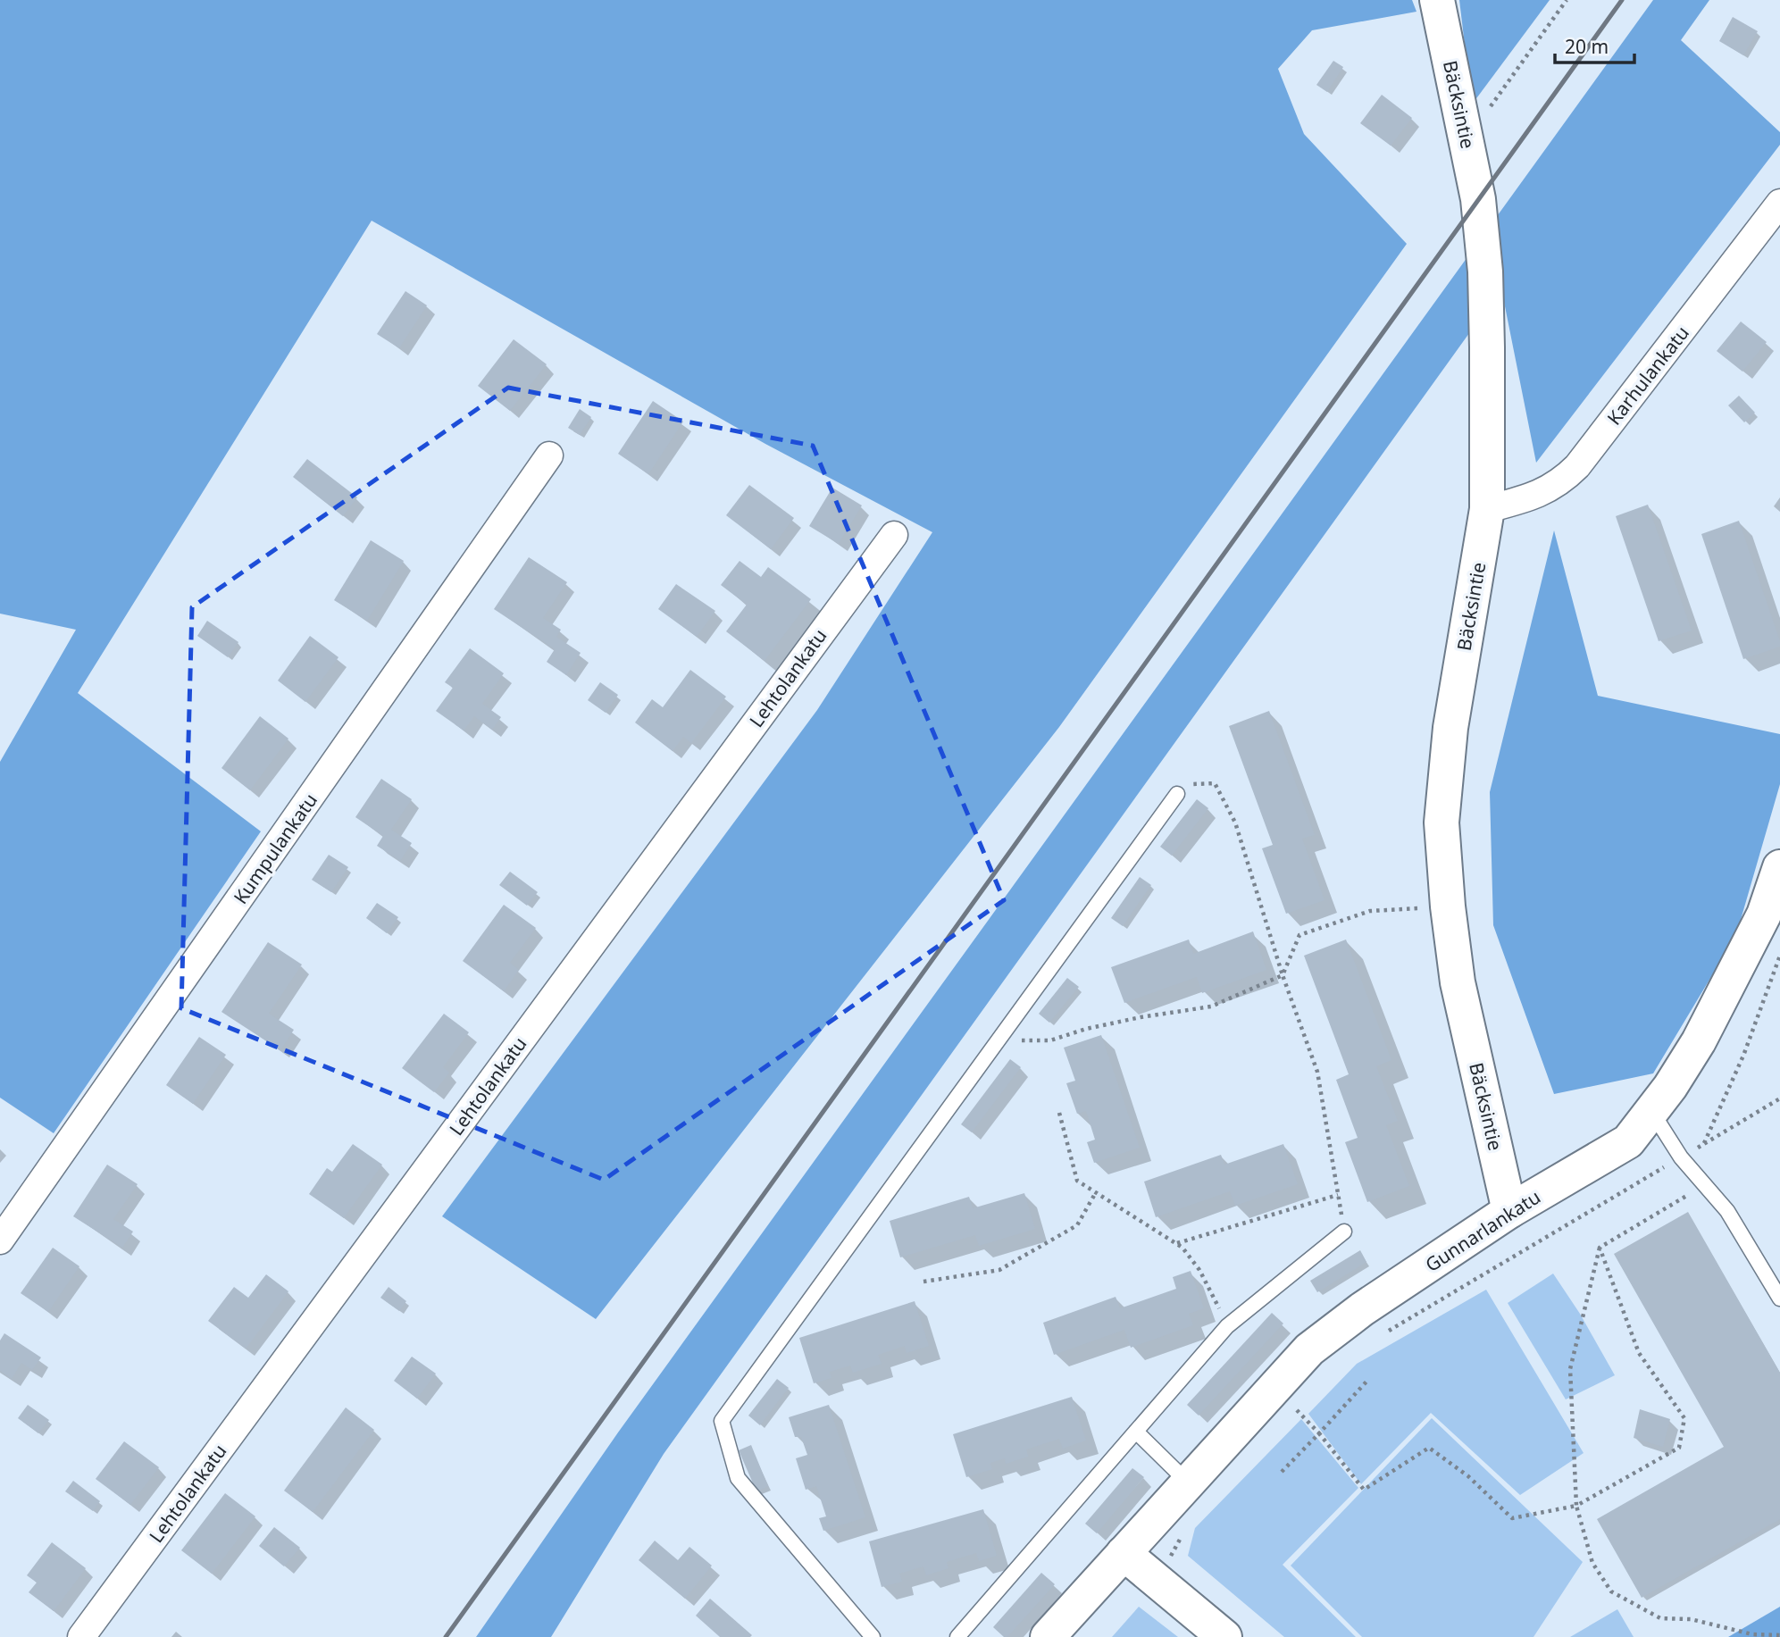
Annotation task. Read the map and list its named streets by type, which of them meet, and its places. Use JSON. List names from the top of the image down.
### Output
{
  "streets": {
    "street": [
      "Bäcksintie",
      "Karhulankatu",
      "Lehtolankatu",
      "Kumpulankatu",
      "Gunnarlankatu"
    ]
  },
  "crossings": [
    ["Bäcksintie", "Karhulankatu"],
    ["Bäcksintie", "Gunnarlankatu"]
  ],
  "scale_bar": "20 m"
}
